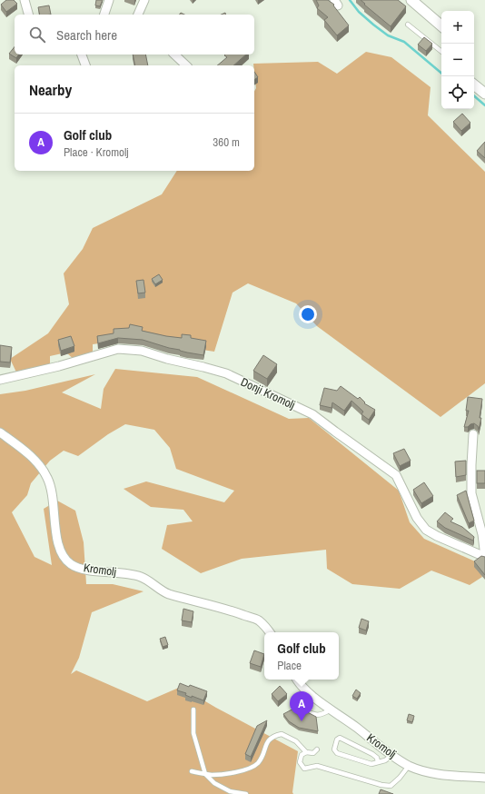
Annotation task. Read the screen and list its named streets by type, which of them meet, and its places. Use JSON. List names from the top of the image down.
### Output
{
  "streets": {
    "street": ["Donji Kromolj", "Kromolj"]
  },
  "page": {
    "map_buttons": ["+", "−"],
    "search": "Search here",
    "heading": "Nearby",
    "list": [
      {
        "mark": "A",
        "name": "Golf club",
        "note": "Place · Kromolj",
        "value": "360 m"
      }
    ],
    "popup": ["Golf club", "Place"],
    "pins": "A"
  }
}
